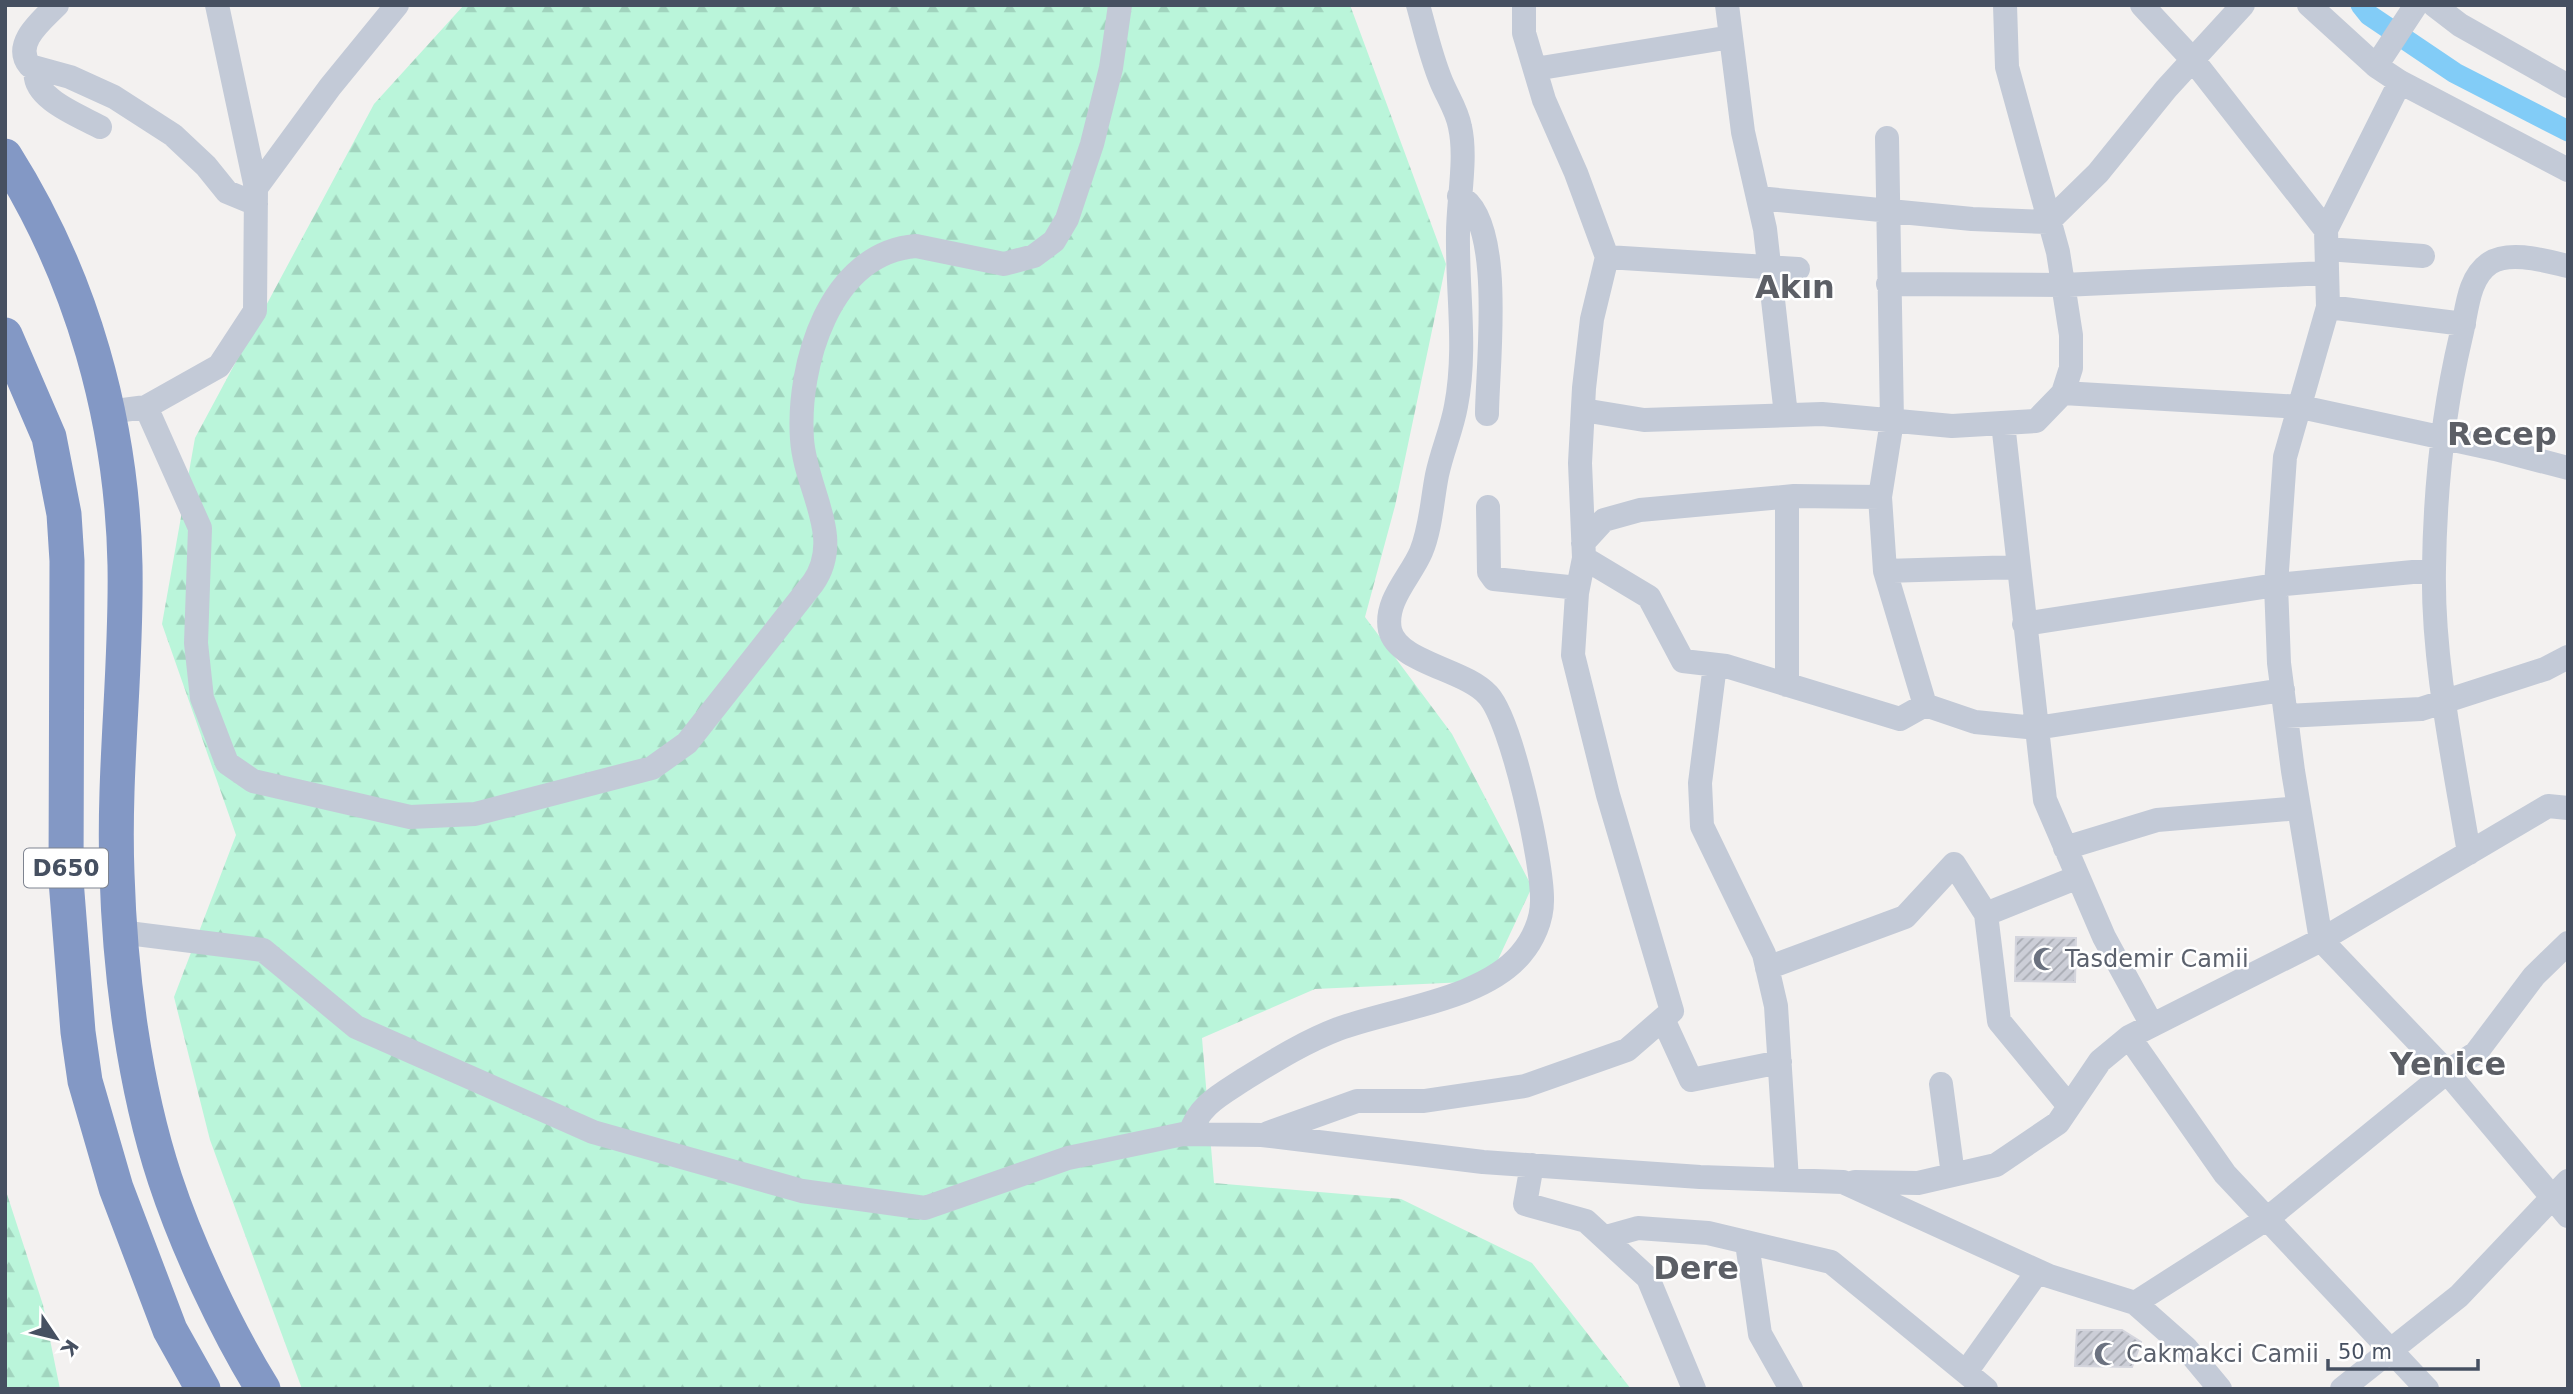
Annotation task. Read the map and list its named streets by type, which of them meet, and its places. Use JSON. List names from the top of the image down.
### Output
{
  "streets": {
    "highway": ["D650"]
  },
  "districts": [
    "Akın",
    "Recep",
    "Yenice",
    "Dere"
  ],
  "places": {
    "mosque": ["Tasdemir Camii", "Cakmakci Camii"]
  },
  "scale_bar": "50 m",
  "north": "bottom right"
}
